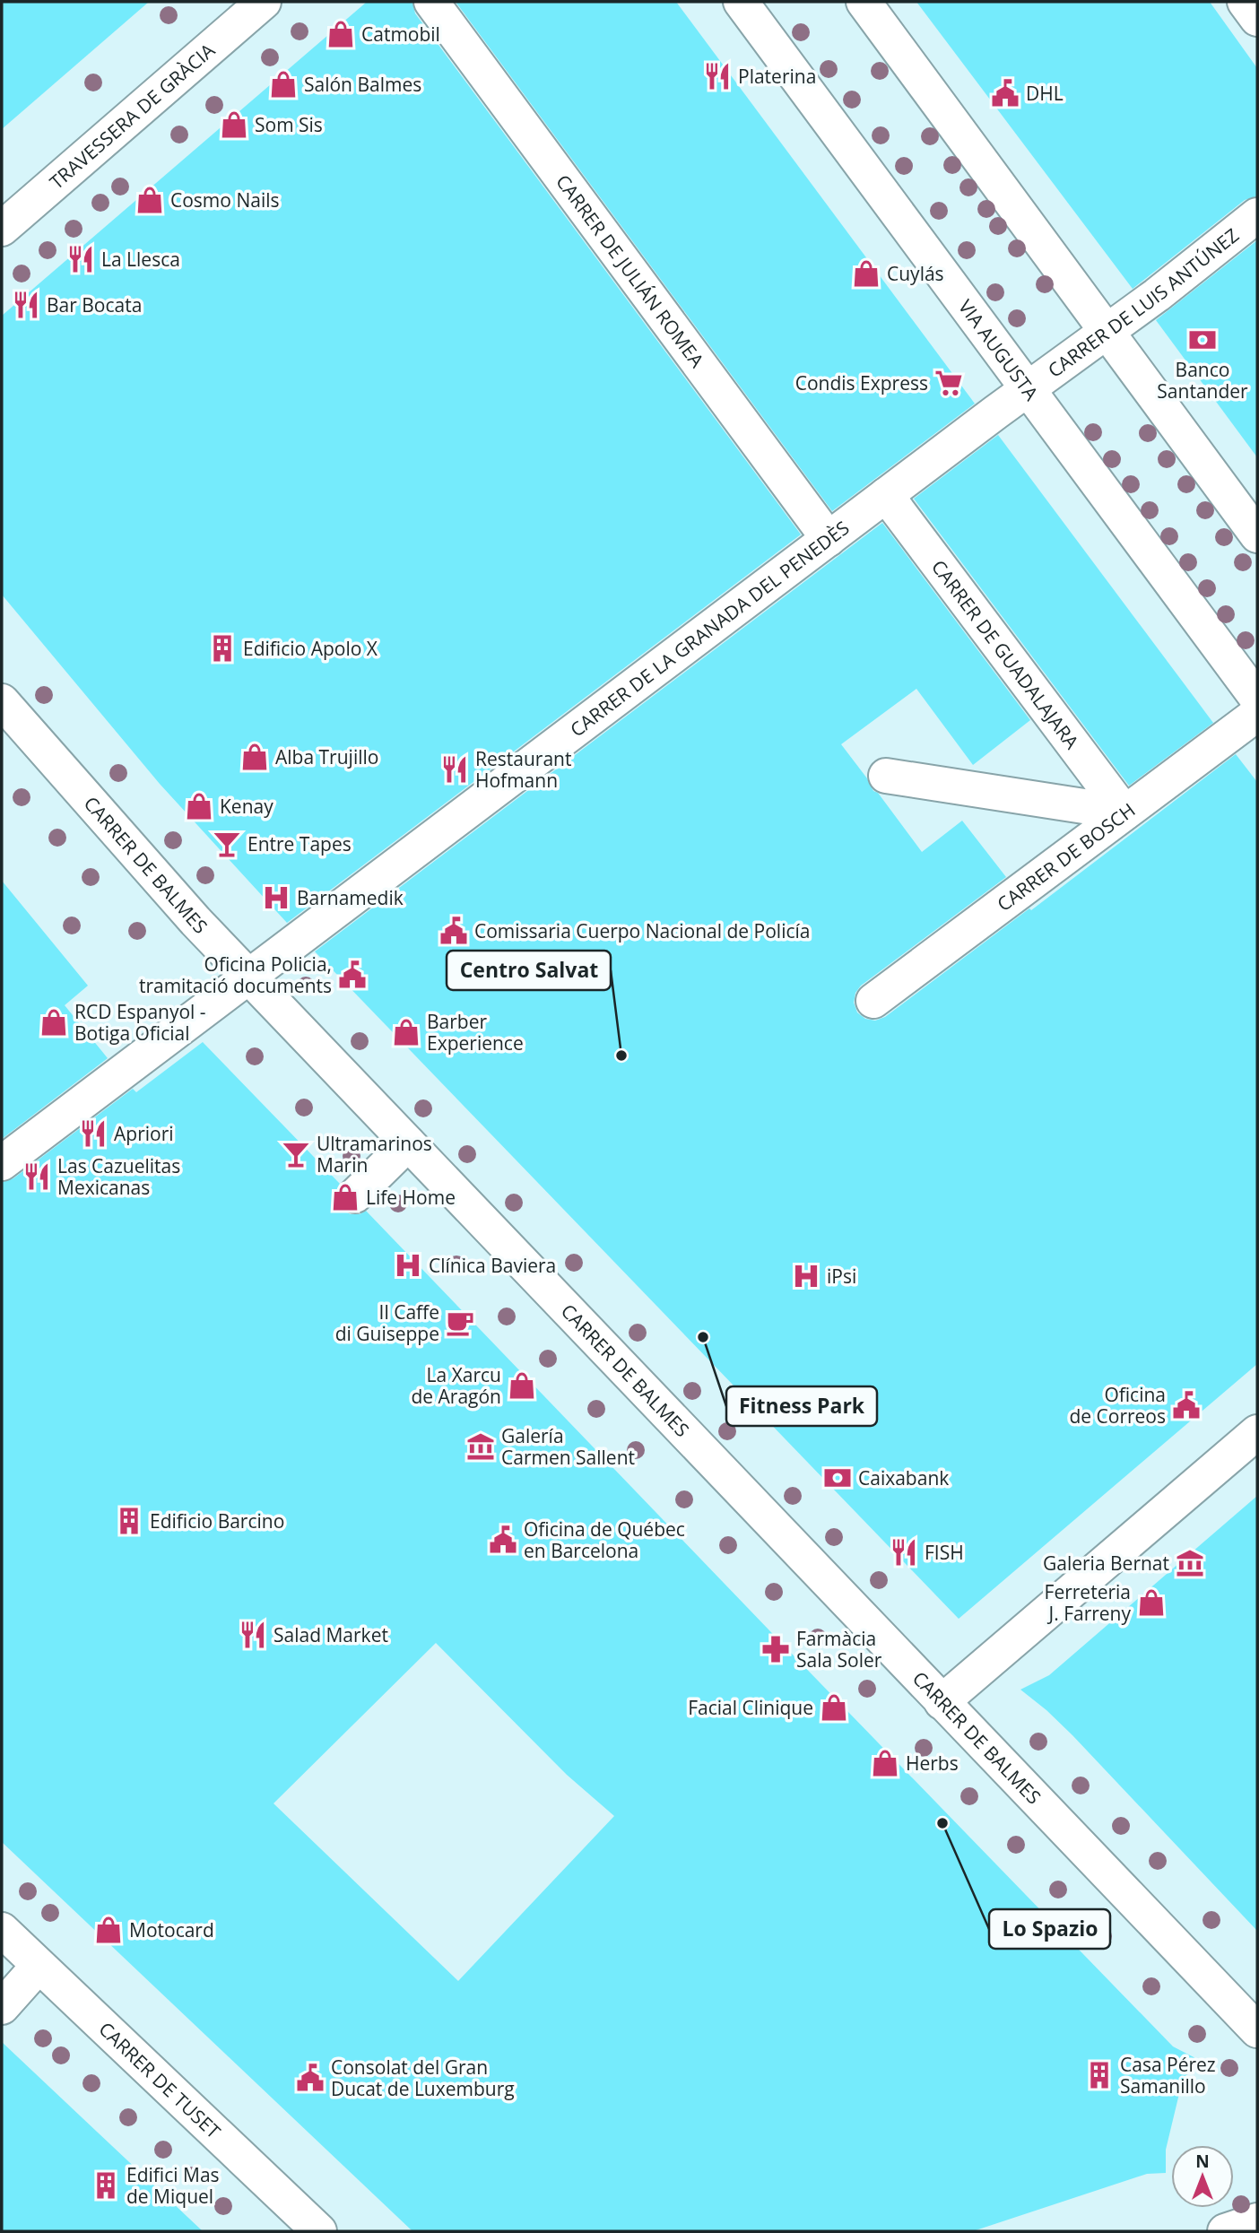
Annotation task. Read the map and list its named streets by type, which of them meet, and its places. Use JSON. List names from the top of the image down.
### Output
{
  "streets": {
    "street": [
      "TRAVESSERA DE GRÀCIA",
      "CARRER DE JULIÁN ROMEA",
      "CARRER DE LUIS ANTÚNEZ",
      "VIA AUGUSTA",
      "CARRER DE LA GRANADA DEL PENEDÈS",
      "CARRER DE GUADALAJARA",
      "CARRER DE BOSCH",
      "CARRER DE BALMES",
      "CARRER DE TUSET"
    ]
  },
  "crossings": [
    ["CARRER DE JULIÁN ROMEA", "CARRER DE LA GRANADA DEL PENEDÈS"],
    ["CARRER DE LUIS ANTÚNEZ", "VIA AUGUSTA"],
    ["CARRER DE LUIS ANTÚNEZ", "CARRER DE LA GRANADA DEL PENEDÈS"],
    ["VIA AUGUSTA", "CARRER DE LA GRANADA DEL PENEDÈS"],
    ["CARRER DE LA GRANADA DEL PENEDÈS", "CARRER DE GUADALAJARA"],
    ["CARRER DE LA GRANADA DEL PENEDÈS", "CARRER DE BALMES"],
    ["CARRER DE GUADALAJARA", "CARRER DE BOSCH"]
  ],
  "places": {
    "shop": [
      "Catmobil",
      "Salón Balmes",
      "Som Sis",
      "Cosmo Nails",
      "Cuylás",
      "Alba Trujillo",
      "Kenay",
      "RCD Espanyol - Botiga Oficial",
      "Barber Experience",
      "Life Home",
      "La Xarcu de Aragón",
      "Ferreteria J. Farreny",
      "Facial Clinique",
      "Herbs",
      "Motocard"
    ],
    "restaurant": [
      "Platerina",
      "La Llesca",
      "Bar Bocata",
      "Restaurant Hofmann",
      "Apriori",
      "Las Cazuelitas Mexicanas",
      "FISH",
      "Salad Market"
    ],
    "public building": [
      "DHL",
      "Comissaria Cuerpo Nacional de Policía",
      "Oficina Policia, tramitació documents",
      "Oficina de Correos",
      "Oficina de Québec en Barcelona",
      "Consolat del Gran Ducat de Luxemburg"
    ],
    "bank": ["Banco Santander", "Caixabank"],
    "supermarket": ["Condis Express"],
    "building": [
      "Edificio Apolo X",
      "Edificio Barcino",
      "Casa Pérez Samanillo",
      "Edifici Mas de Miquel"
    ],
    "bar": ["Entre Tapes", "Ultramarinos Marin"],
    "hospital": ["Barnamedik", "Clínica Baviera", "iPsi"],
    "other": ["Centro Salvat", "Fitness Park", "Lo Spazio"],
    "cafe": ["Il Caffe di Guiseppe"],
    "museum": ["Galería Carmen Sallent", "Galeria Bernat"],
    "pharmacy": ["Farmàcia Sala Soler"]
  },
  "north": "top"
}
